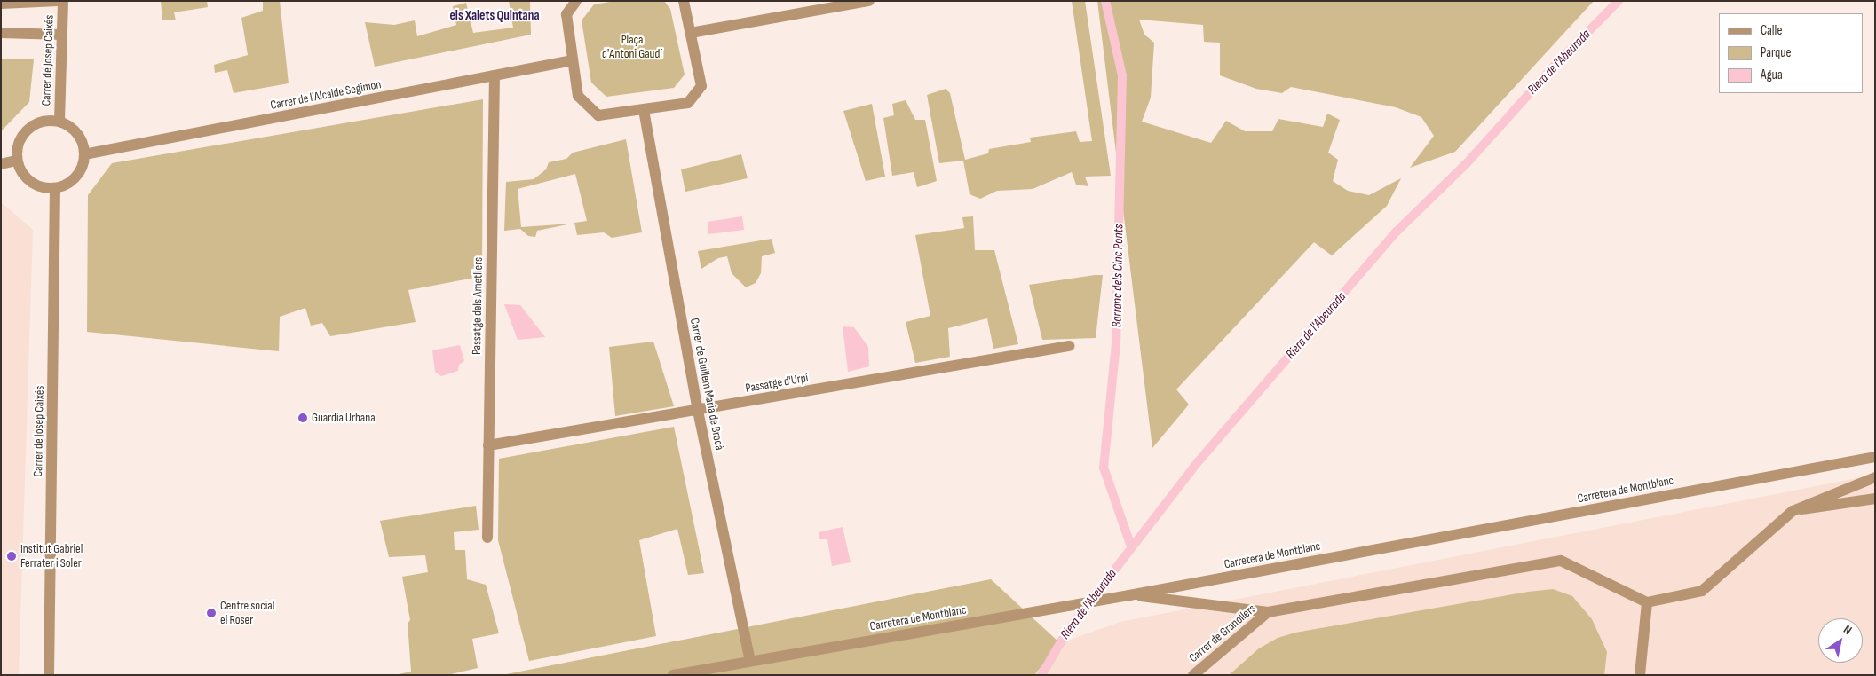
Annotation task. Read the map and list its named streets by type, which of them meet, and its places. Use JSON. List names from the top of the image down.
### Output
{
  "streets": {
    "street": [
      "Carrer de Josep Caixés",
      "Carrer de l'Alcalde Segimon",
      "Passatge dels Ametllers",
      "Passatge d'Urpí",
      "Carrer de Guillem Maria de Brocà",
      "Carretera de Montblanc",
      "Carrer de Granollers"
    ]
  },
  "crossings": [
    ["Carrer de Josep Caixés", "Carrer de l'Alcalde Segimon"],
    ["Carrer de l'Alcalde Segimon", "Passatge dels Ametllers"],
    ["Passatge dels Ametllers", "Passatge d'Urpí"],
    ["Passatge d'Urpí", "Carrer de Guillem Maria de Brocà"],
    ["Carrer de Guillem Maria de Brocà", "Carretera de Montblanc"]
  ],
  "districts": ["els Xalets Quintana"],
  "water": ["Riera de l'Abeurada", "Barranc dels Cinc Ponts"],
  "parks": ["Plaça d'Antoni Gaudí"],
  "places": ["Guardia Urbana", "Institut Gabriel Ferrater i Soler", "Centre social el Roser"],
  "legend": ["Calle", "Parque", "Agua"],
  "north": "top right"
}
